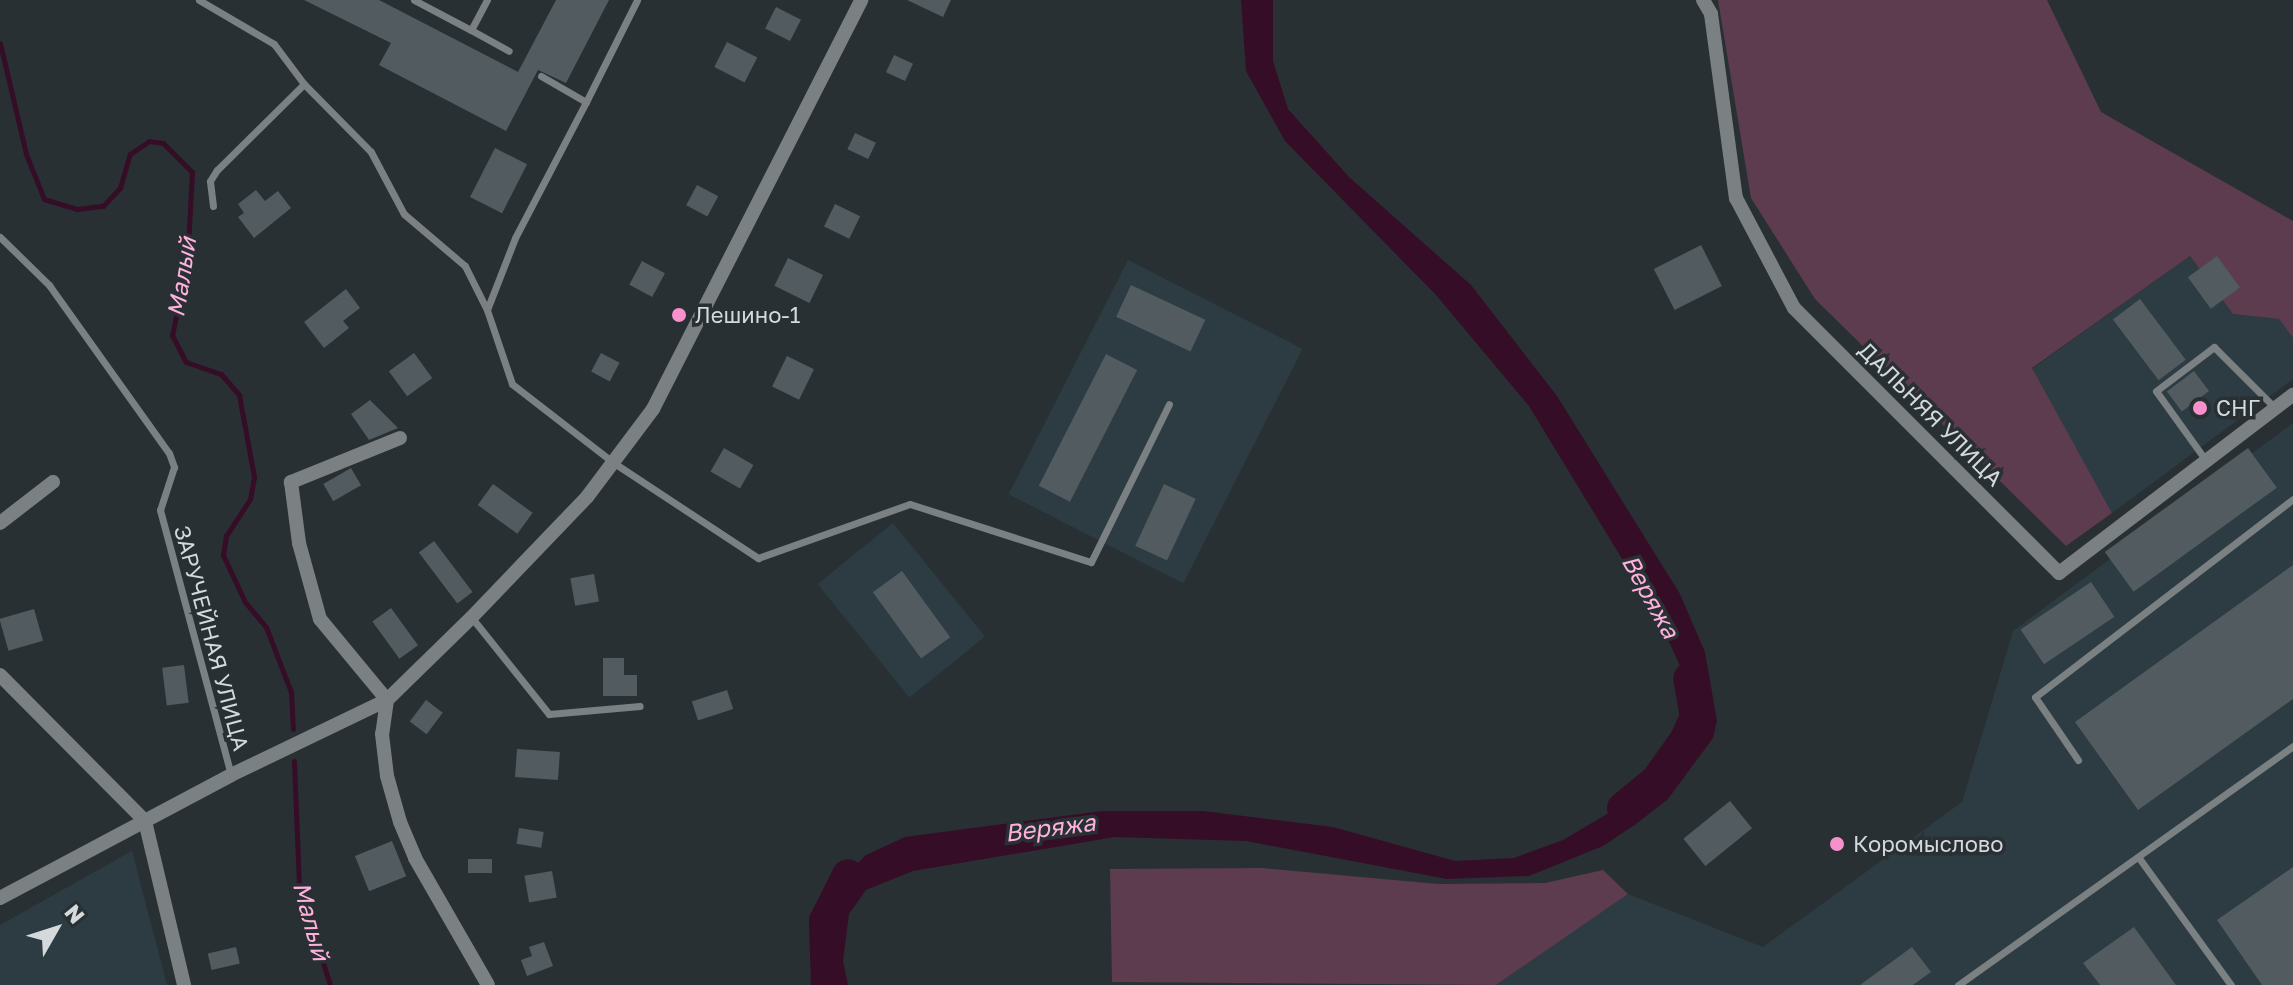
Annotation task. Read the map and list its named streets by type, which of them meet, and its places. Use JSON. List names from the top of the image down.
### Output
{
  "streets": {
    "street": ["ДАЛЬНЯЯ УЛИЦА"],
    "lane": ["ЗАРУЧЕЙНАЯ УЛИЦА"]
  },
  "water": ["Малый", "Веряжа"],
  "places": ["Лешино-1", "СНГ", "Коромыслово"],
  "north": "top right"
}
